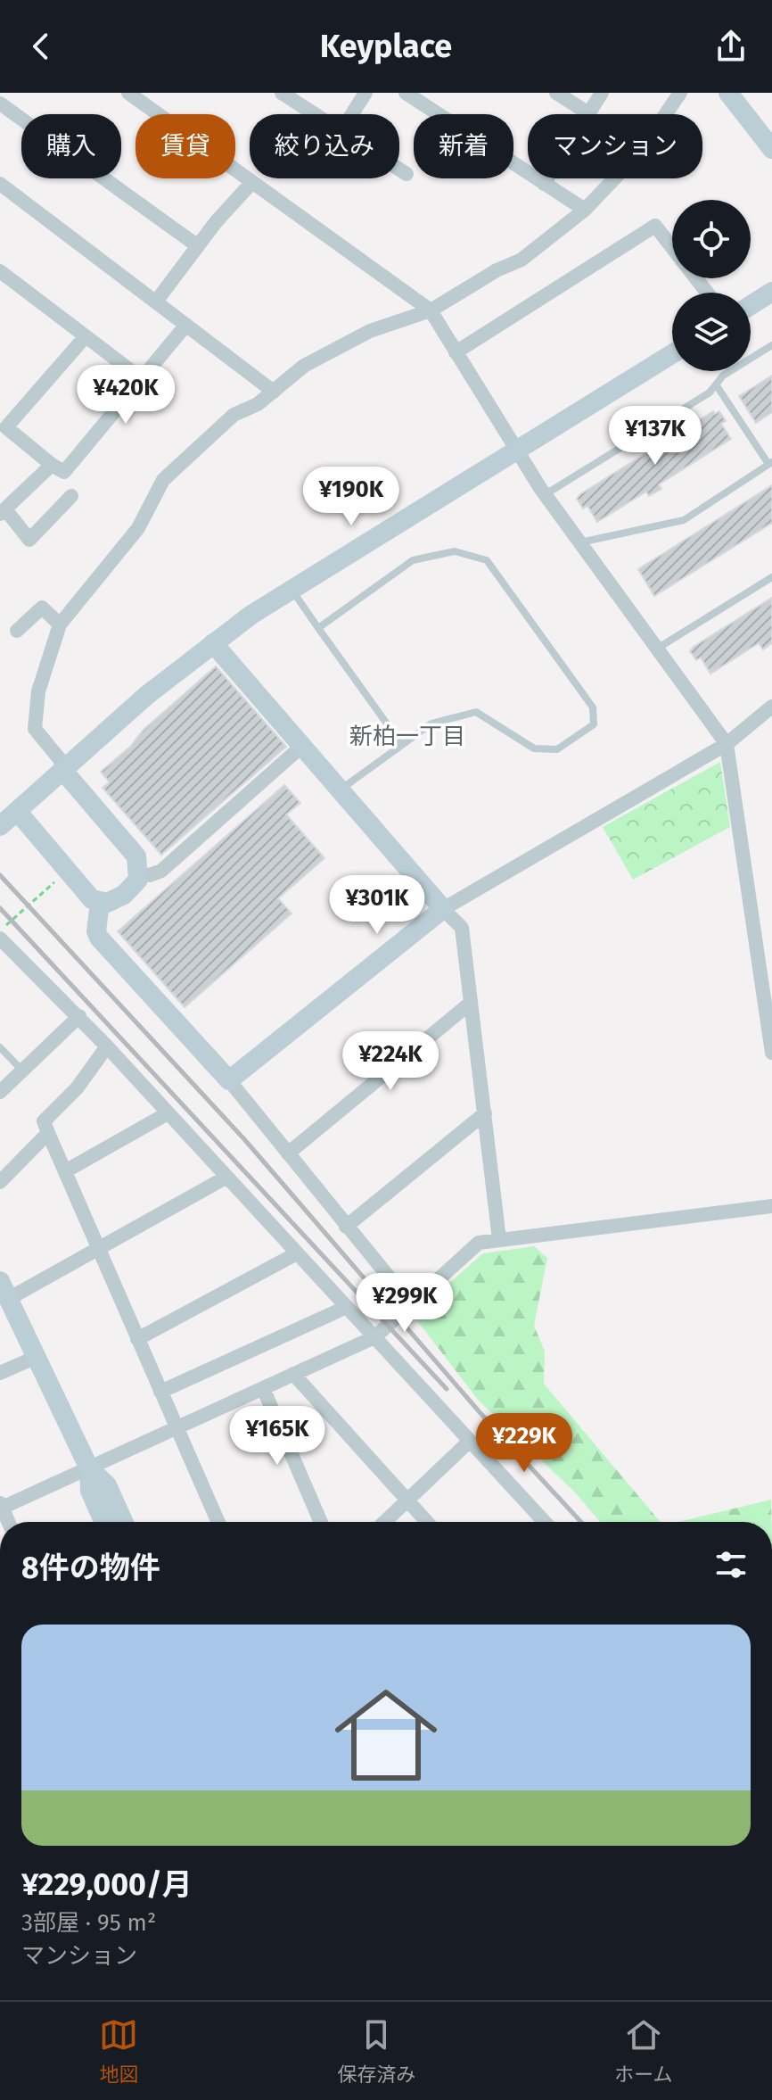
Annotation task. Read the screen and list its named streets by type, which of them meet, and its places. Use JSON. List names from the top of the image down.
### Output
{
  "districts": ["新柏一丁目"],
  "page": {
    "header": "Keyplace",
    "chip": [
      "購入",
      "賃貸",
      "絞り込み",
      "新着",
      "マンション"
    ],
    "price": [
      "¥420K",
      "¥137K",
      "¥190K",
      "¥301K",
      "¥224K",
      "¥299K",
      "¥165K",
      "¥229K"
    ],
    "heading": "8件の物件",
    "list": [
      {
        "name": "¥229,000/月",
        "note": "3部屋 · 95 m² · マンション"
      }
    ],
    "tabs": ["地図", "保存済み", "ホーム"]
  }
}
